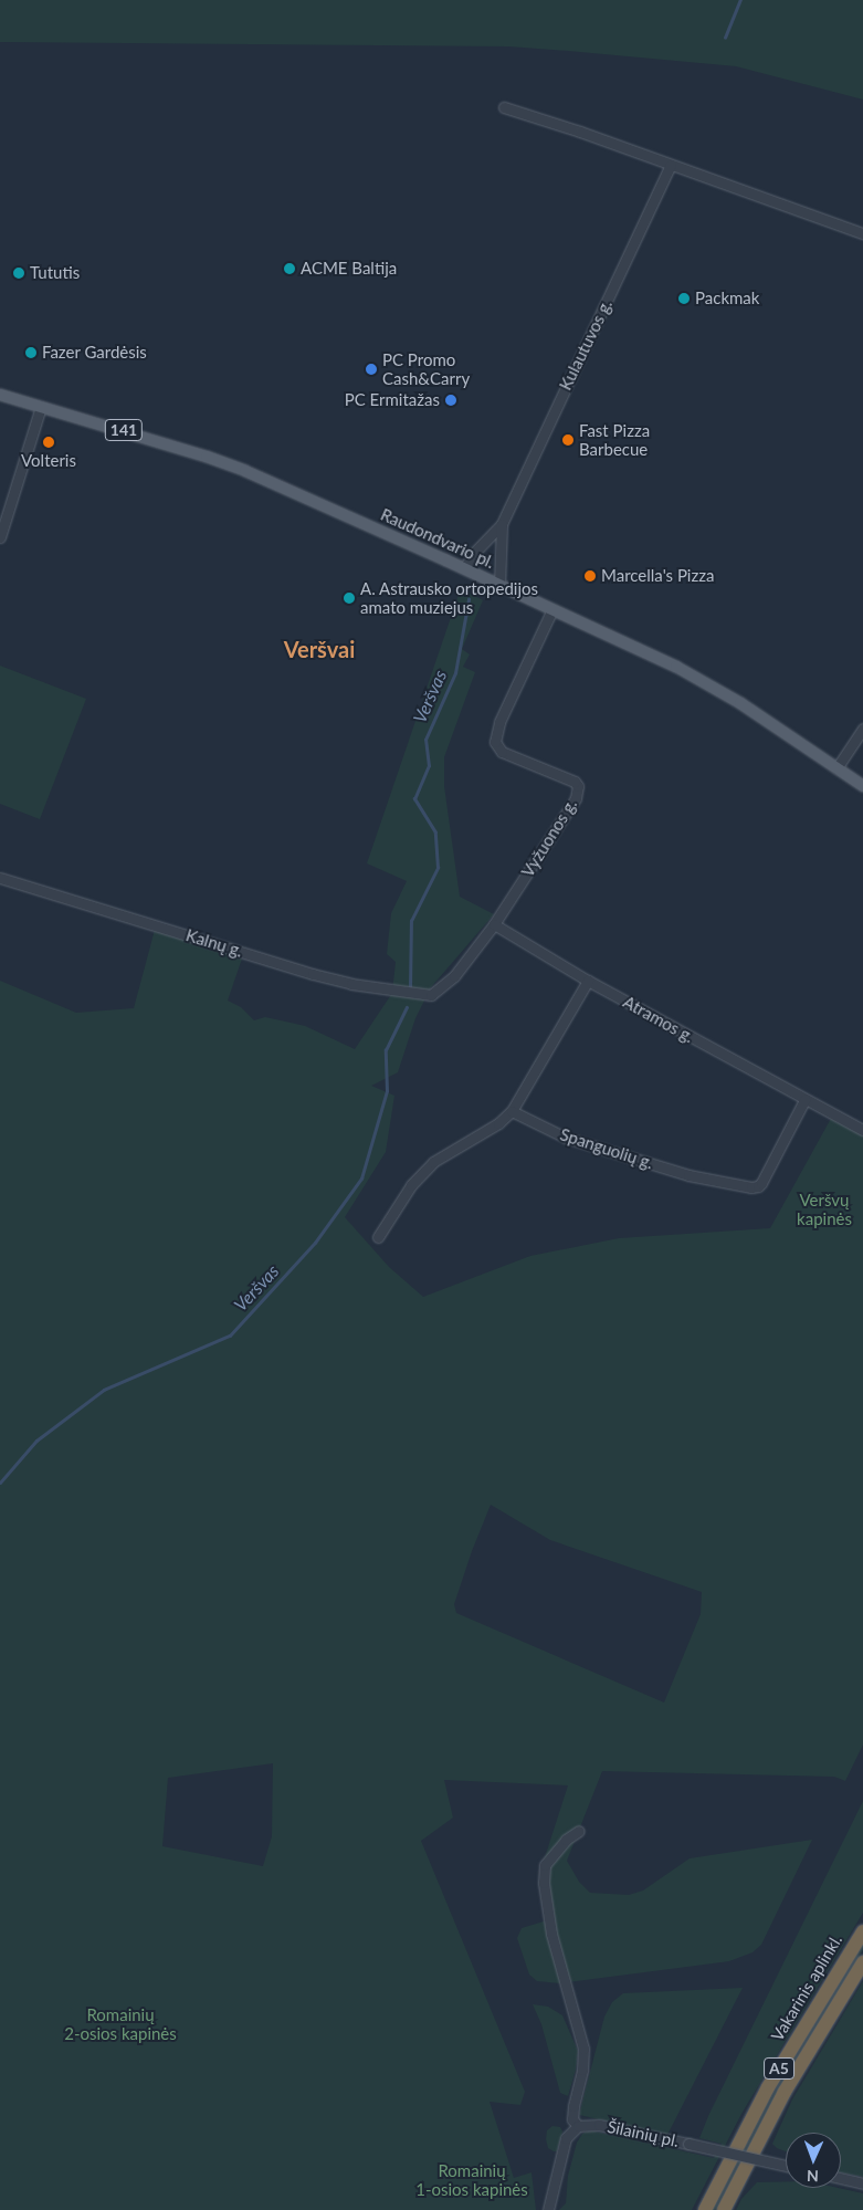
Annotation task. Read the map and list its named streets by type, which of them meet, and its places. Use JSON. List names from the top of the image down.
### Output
{
  "streets": {
    "highway": ["Vakarinis aplinkl.", "A5"],
    "main road": ["141", "Raudondvario pl."],
    "street": [
      "Kulautuvos g.",
      "Vyžuonos g.",
      "Kalnų g.",
      "Atramos g.",
      "Spanguolių g.",
      "Šilainių pl."
    ]
  },
  "crossings": [
    ["Kulautuvos g.", "Raudondvario pl."],
    ["Raudondvario pl.", "Vyžuonos g."],
    ["Vyžuonos g.", "Kalnų g."],
    ["Vyžuonos g.", "Atramos g."],
    ["Kalnų g.", "Atramos g."],
    ["Atramos g.", "Spanguolių g."]
  ],
  "districts": ["Veršvai"],
  "water": ["Veršvas"],
  "parks": ["Veršvų kapinės", "Romainių 2-osios kapinės", "Romainių 1-osios kapinės"],
  "places": [
    "ACME Baltija",
    "Tututis",
    "Packmak",
    "Fazer Gardėsis",
    "PC Promo Cash&Carry",
    "PC Ermitažas",
    "Fast Pizza Barbecue",
    "Volteris",
    "Marcella's Pizza",
    "A. Astrausko ortopedijos amato muziejus"
  ],
  "north": "bottom"
}
